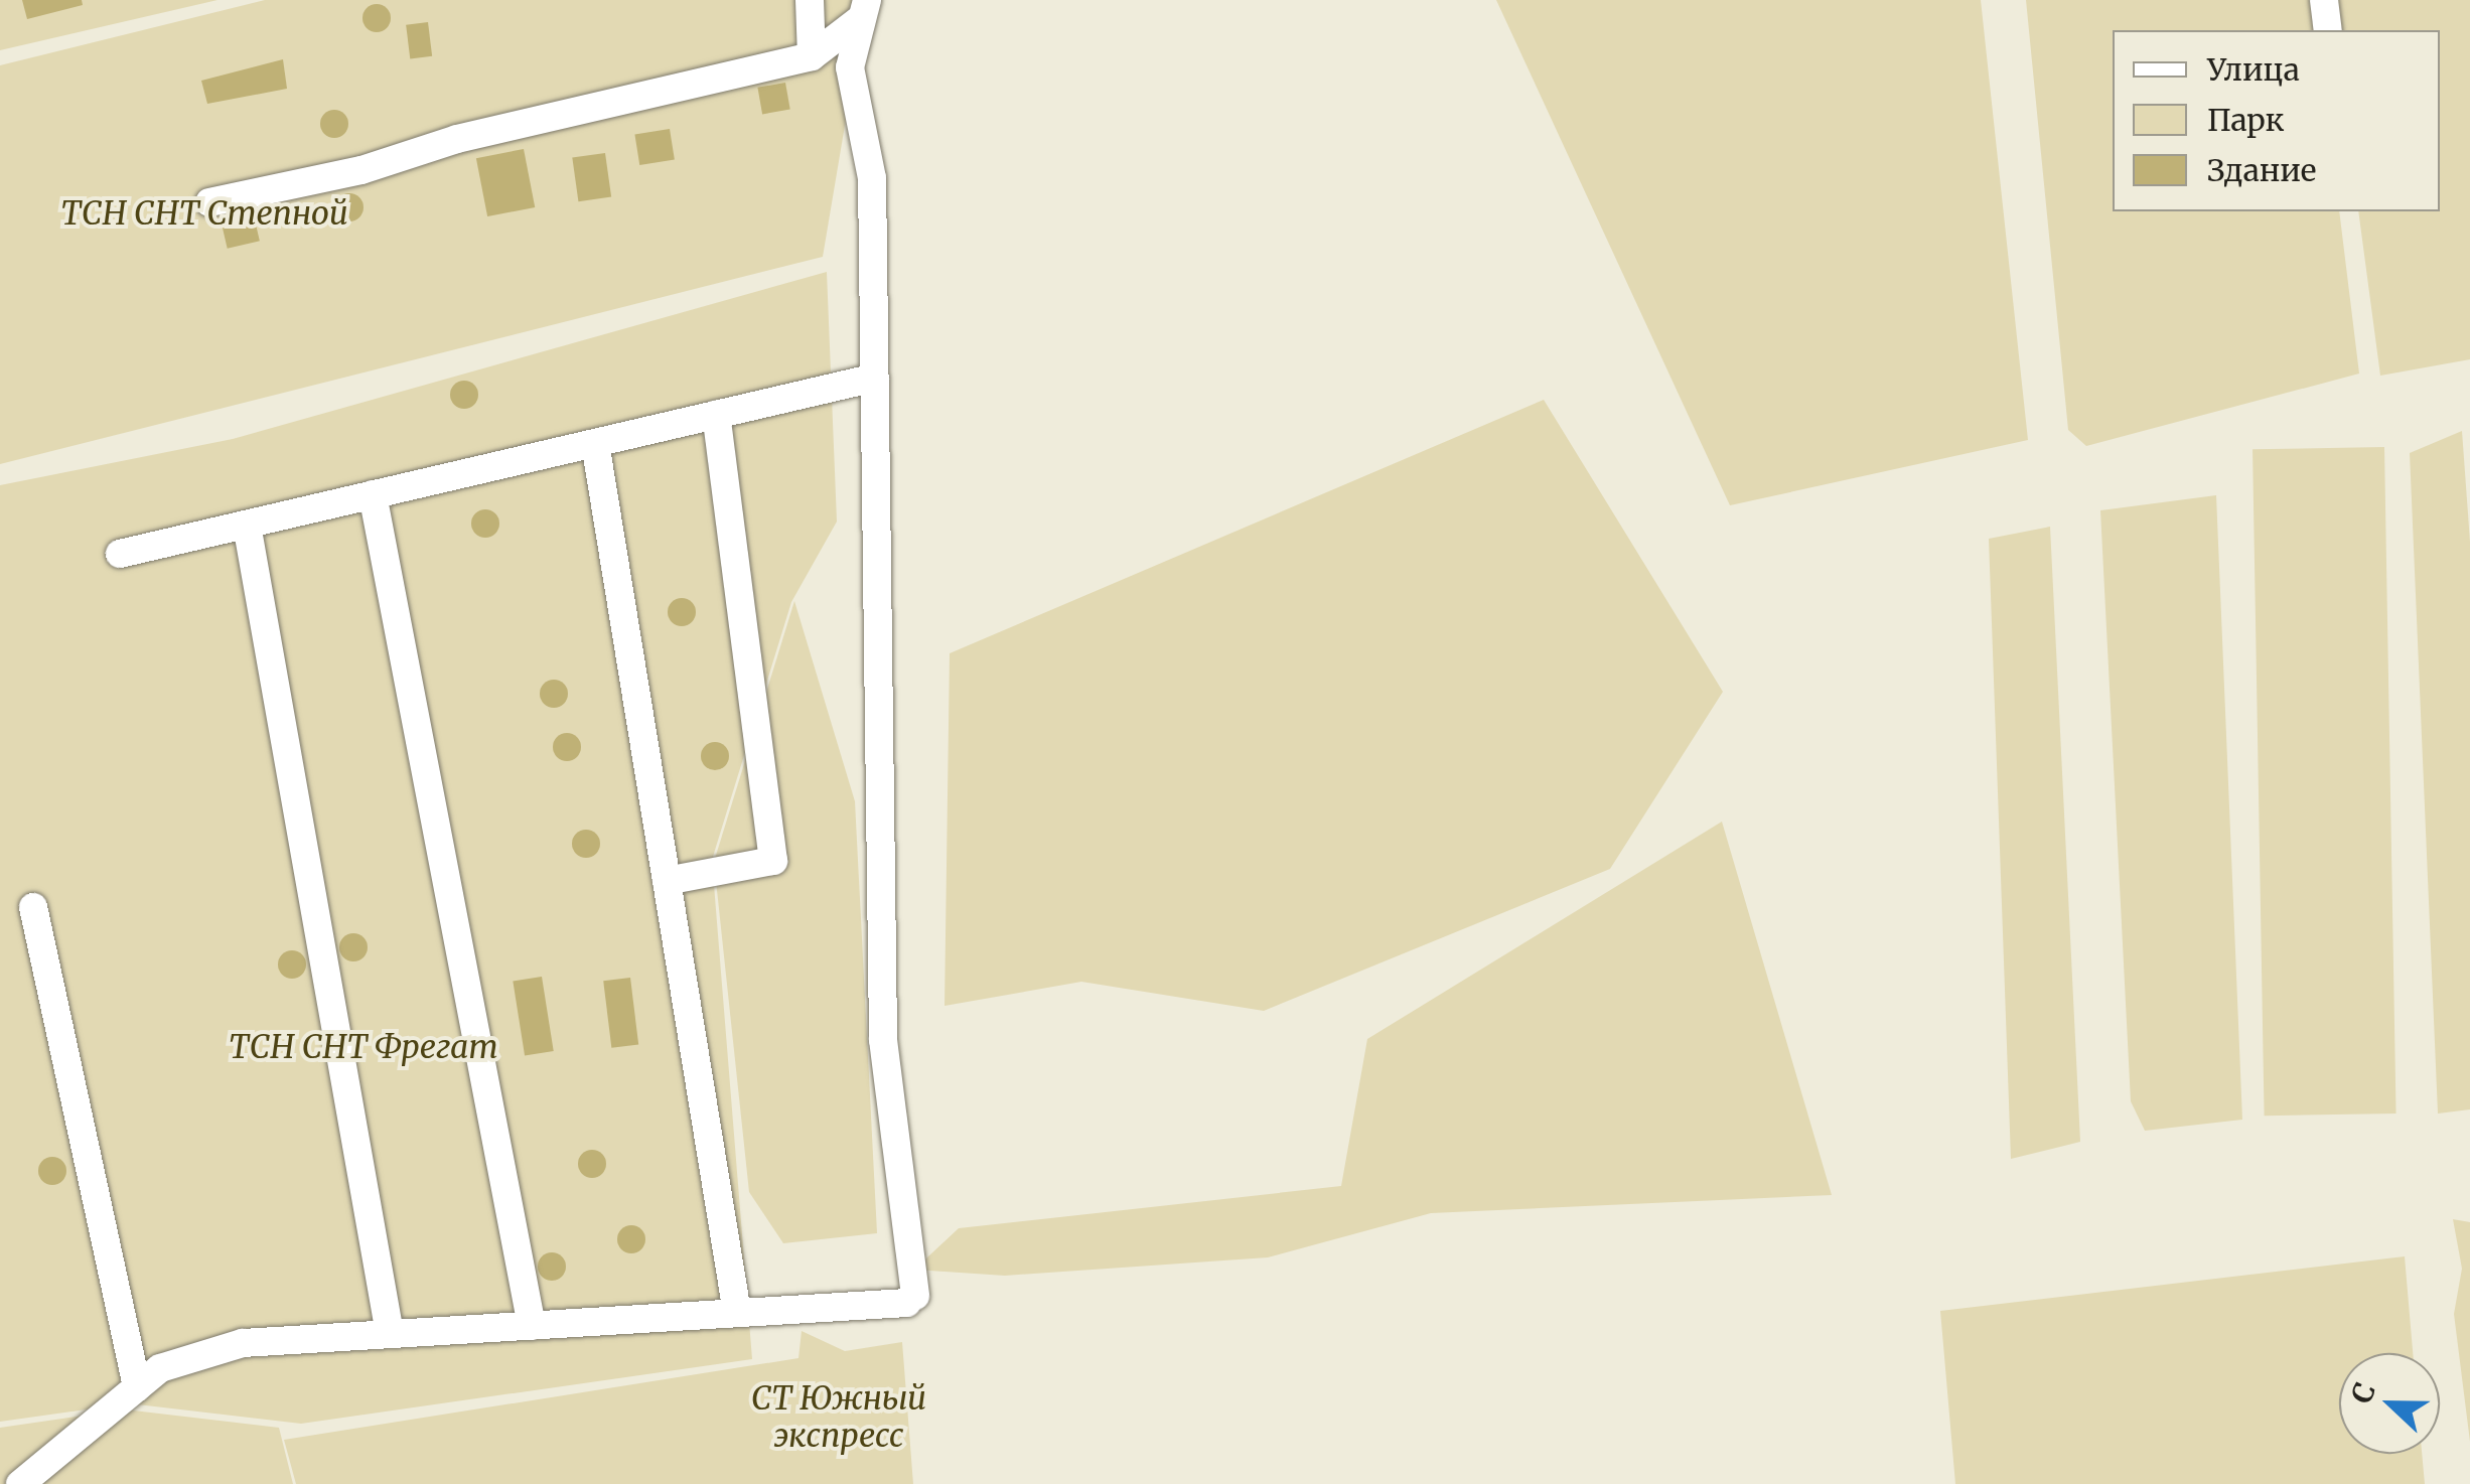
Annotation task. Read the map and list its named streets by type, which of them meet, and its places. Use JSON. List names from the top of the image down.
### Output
{
  "parks": ["ТСН СНТ Степной", "ТСН СНТ Фрегат", "СТ Южный экспресс"],
  "legend": ["Улица", "Парк", "Здание"],
  "north": "left"
}
